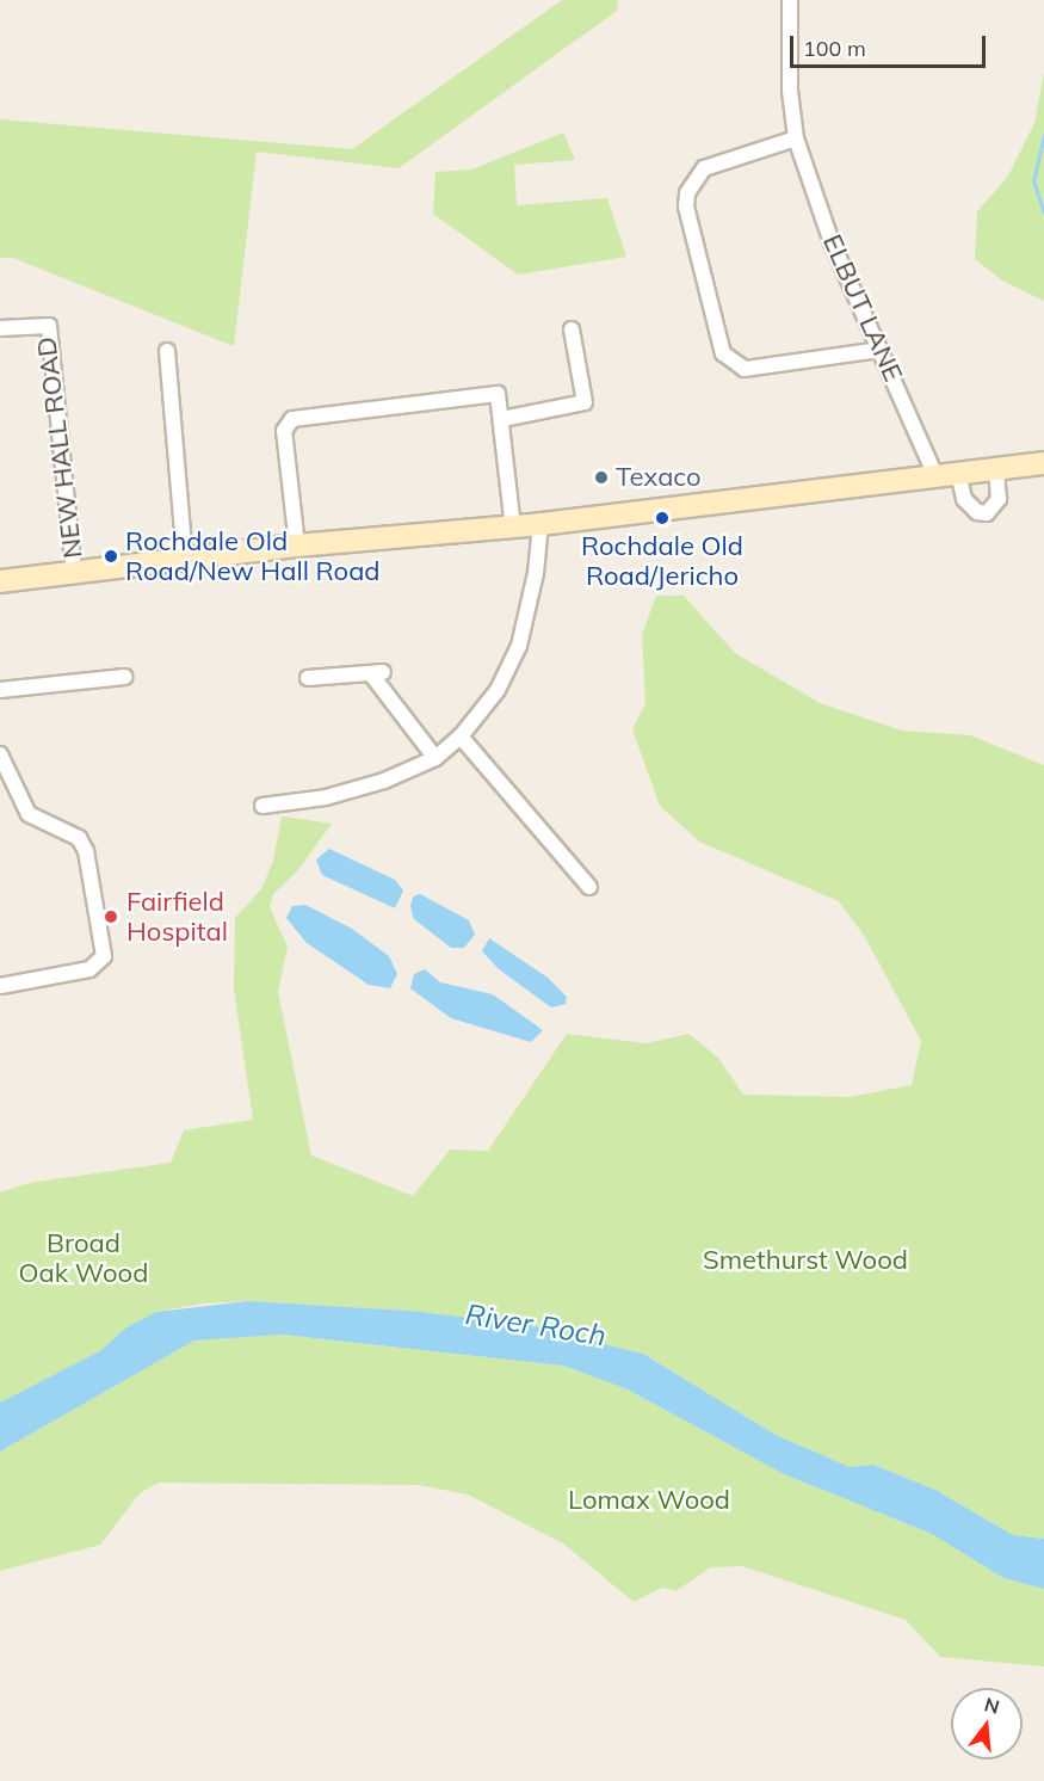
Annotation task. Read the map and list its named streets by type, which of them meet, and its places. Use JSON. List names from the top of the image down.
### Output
{
  "streets": {
    "street": ["ELBUT LANE", "NEW HALL ROAD"]
  },
  "water": ["River Roch"],
  "parks": ["Broad Oak Wood", "Smethurst Wood", "Lomax Wood"],
  "places": [
    "Texaco",
    "Rochdale Old Road/Jericho",
    "Rochdale Old Road/New Hall Road",
    "Fairfield Hospital"
  ],
  "scale_bar": "100 m",
  "north": "top"
}
